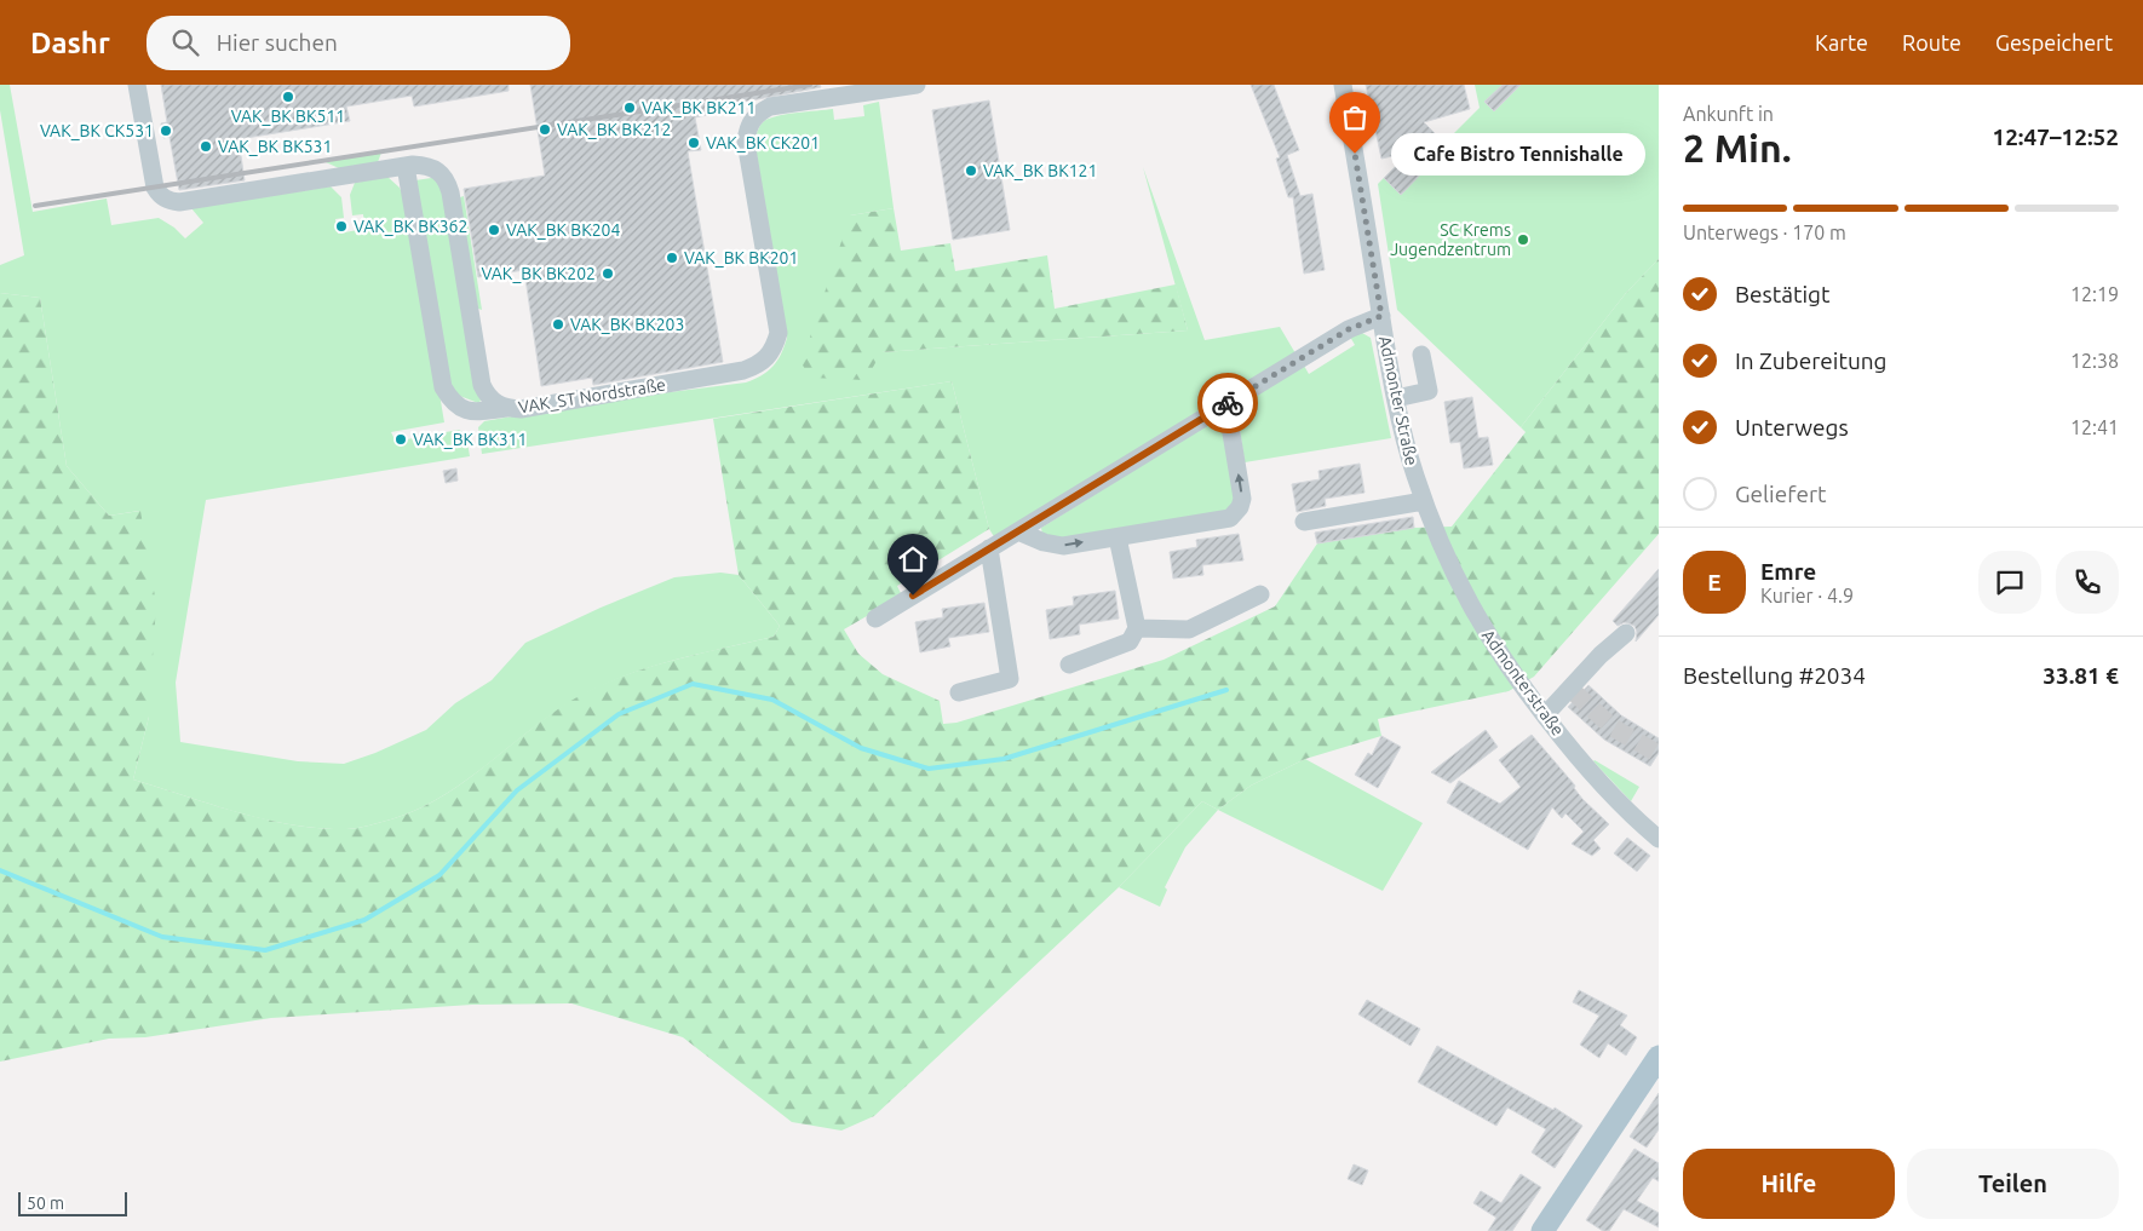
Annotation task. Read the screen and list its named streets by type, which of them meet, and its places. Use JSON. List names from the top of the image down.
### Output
{
  "streets": {
    "street": ["VAK_ST Nordstraße", "Admonter Straße", "Admonterstraße"]
  },
  "crossings": [
    ["Admonter Straße", "Admonterstraße"]
  ],
  "places": [
    "VAK_BK BK511",
    "VAK_BK BK211",
    "VAK_BK BK212",
    "VAK_BK CK531",
    "VAK_BK CK201",
    "VAK_BK BK531",
    "Cafe Bistro Tennishalle",
    "VAK_BK BK121",
    "VAK_BK BK362",
    "VAK_BK BK204",
    "SC Krems Jugendzentrum",
    "VAK_BK BK201",
    "VAK_BK BK202",
    "VAK_BK BK203",
    "VAK_BK BK311"
  ],
  "scale_bar": "50 m",
  "page": {
    "header": "Dashr",
    "search": "Hier suchen",
    "nav": ["Karte", "Route", "Gespeichert"],
    "heading": ["2 Min.", "Ankunft in", "12:47–12:52"],
    "panel": [
      "Emre",
      "Kurier · 4.9",
      "Bestellung #2034",
      "33.81 €"
    ],
    "bubble": "Cafe Bistro Tennishalle",
    "bar": "Unterwegs · 170 m",
    "list": [
      ["Bestätigt", "12:19"],
      ["In Zubereitung", "12:38"],
      ["Unterwegs", "12:41"],
      "Geliefert"
    ],
    "round": "E",
    "buttons": ["Hilfe", "Teilen"],
    "scale": "50 m"
  }
}
